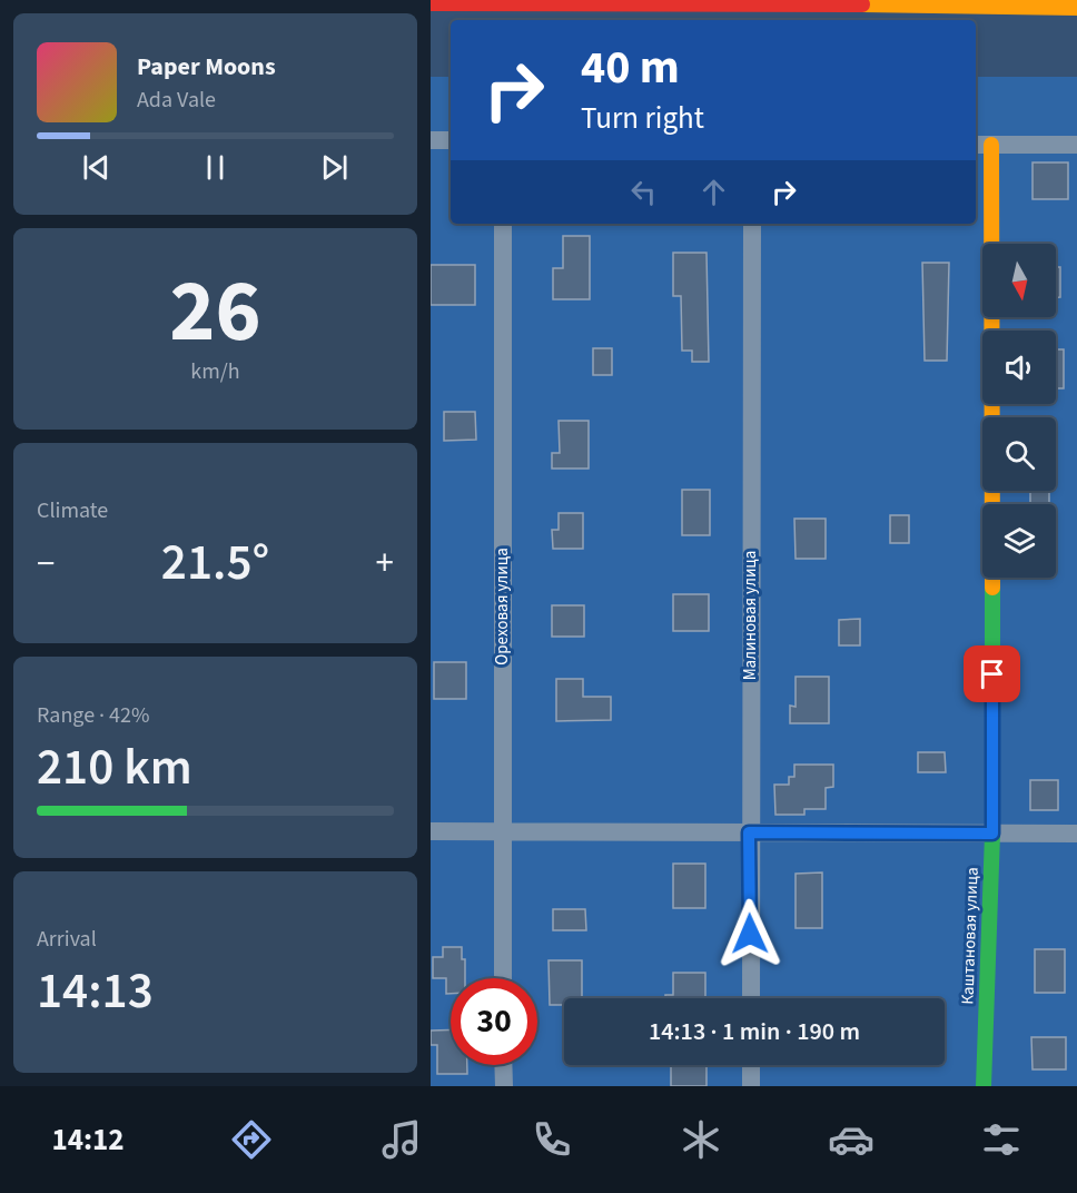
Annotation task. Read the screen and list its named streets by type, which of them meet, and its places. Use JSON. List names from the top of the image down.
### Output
{
  "streets": {
    "street": ["Ореховая улица", "Малиновая улица", "Каштановая улица"]
  },
  "north": "bottom",
  "page": {
    "turn": ["40 m", "Turn right"],
    "song": ["Paper Moons", "Ada Vale"],
    "tile": [
      ["26", "km/h"],
      "Climate",
      ["Range · 42%", "210 km"],
      ["Arrival", "14:13"]
    ],
    "heat": ["−", "21.5°", "+"],
    "limit": "30",
    "trip": "14:13 · 1 min · 190 m",
    "tabs": "14:12"
  }
}
